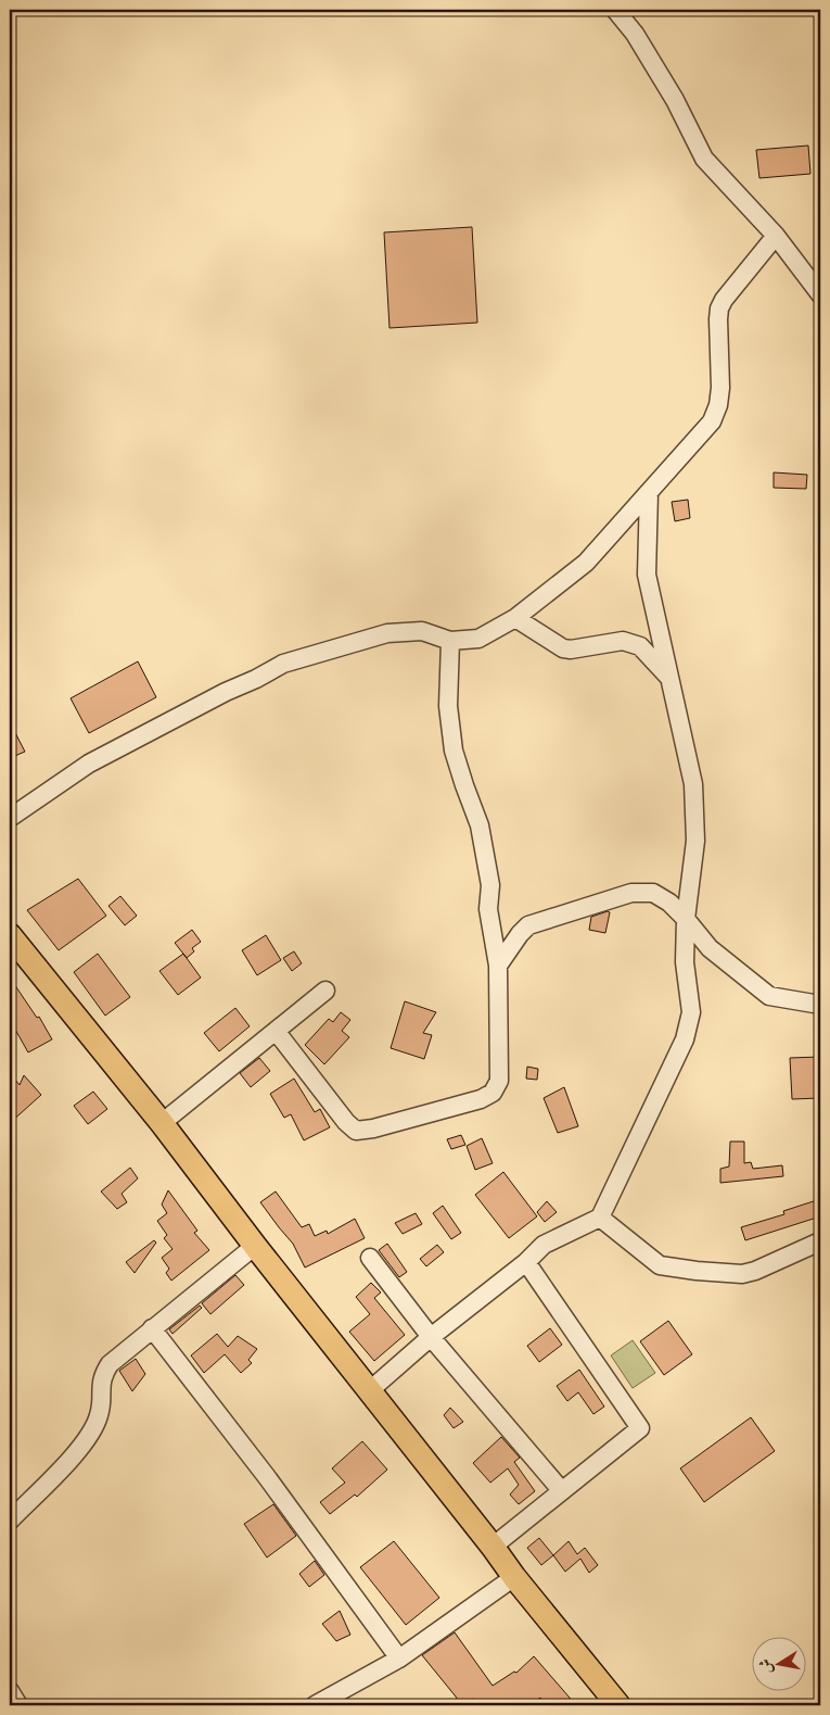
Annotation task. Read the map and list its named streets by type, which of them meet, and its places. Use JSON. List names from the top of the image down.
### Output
{
  "north": "left"
}
